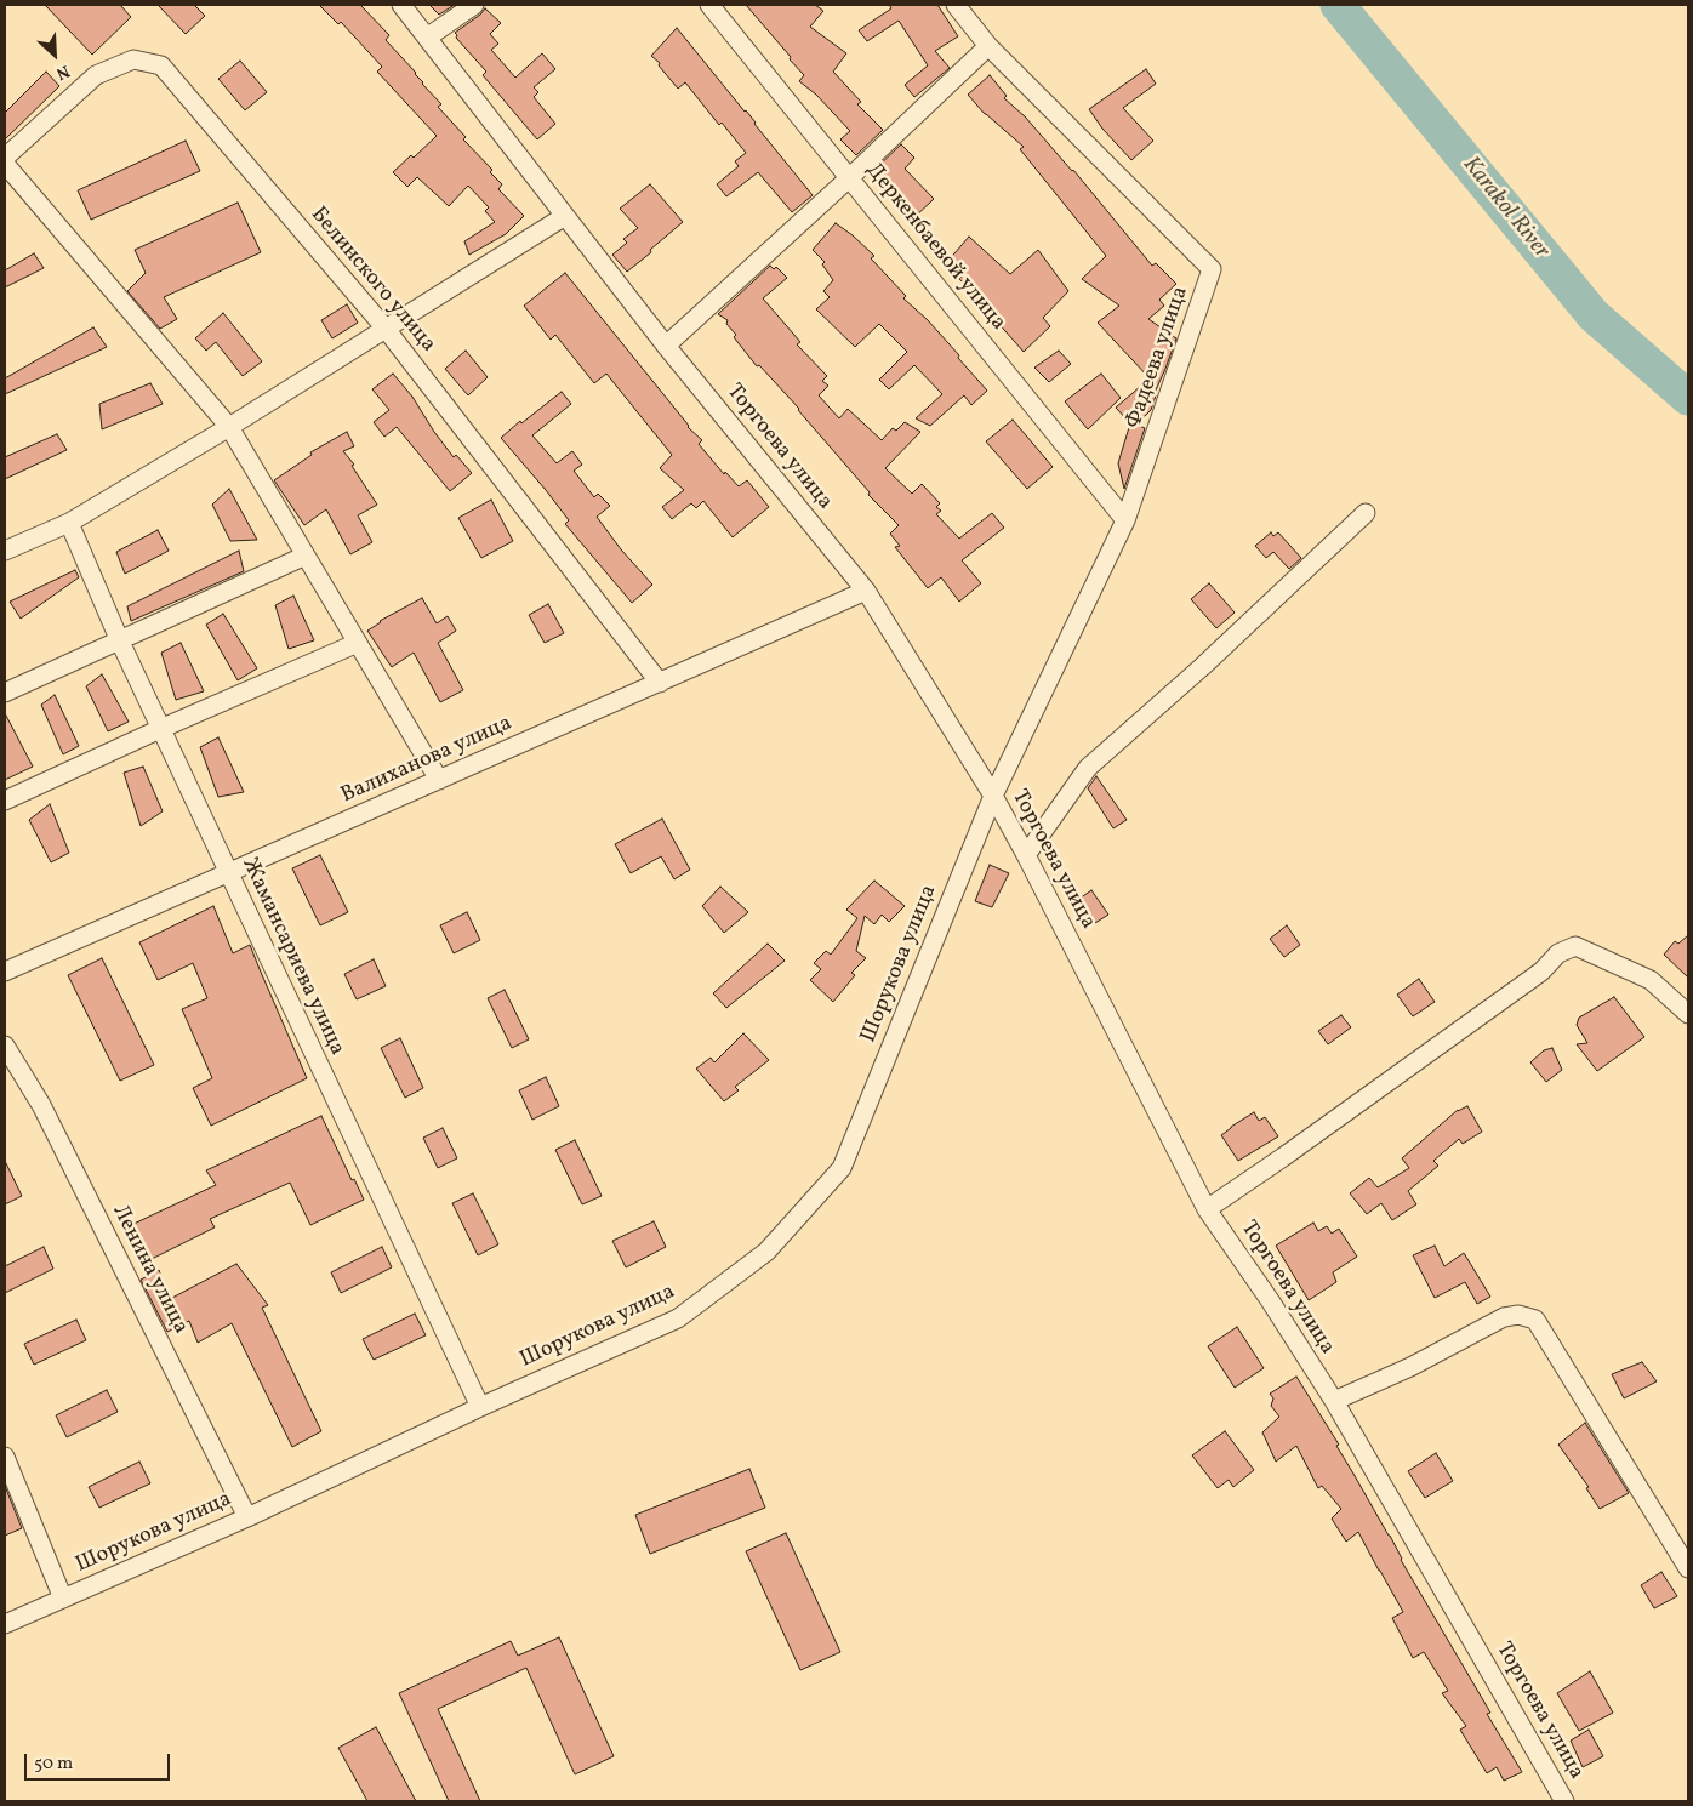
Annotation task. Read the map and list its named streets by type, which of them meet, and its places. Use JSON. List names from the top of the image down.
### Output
{
  "streets": {
    "street": [
      "Деркенбаевой улица",
      "Белинского улица",
      "Фадеева улица",
      "Торгоева улица",
      "Валиханова улица",
      "Жамансариева улица",
      "Шорукова улица",
      "Ленина улица"
    ]
  },
  "crossings": [
    ["Деркенбаевой улица", "Фадеева улица"],
    ["Белинского улица", "Валиханова улица"],
    ["Фадеева улица", "Торгоева улица"],
    ["Фадеева улица", "Шорукова улица"],
    ["Торгоева улица", "Валиханова улица"],
    ["Торгоева улица", "Шорукова улица"],
    ["Валиханова улица", "Жамансариева улица"],
    ["Жамансариева улица", "Шорукова улица"],
    ["Шорукова улица", "Ленина улица"]
  ],
  "water": ["Karakol River"],
  "scale_bar": "50 m",
  "north": "bottom right"
}
